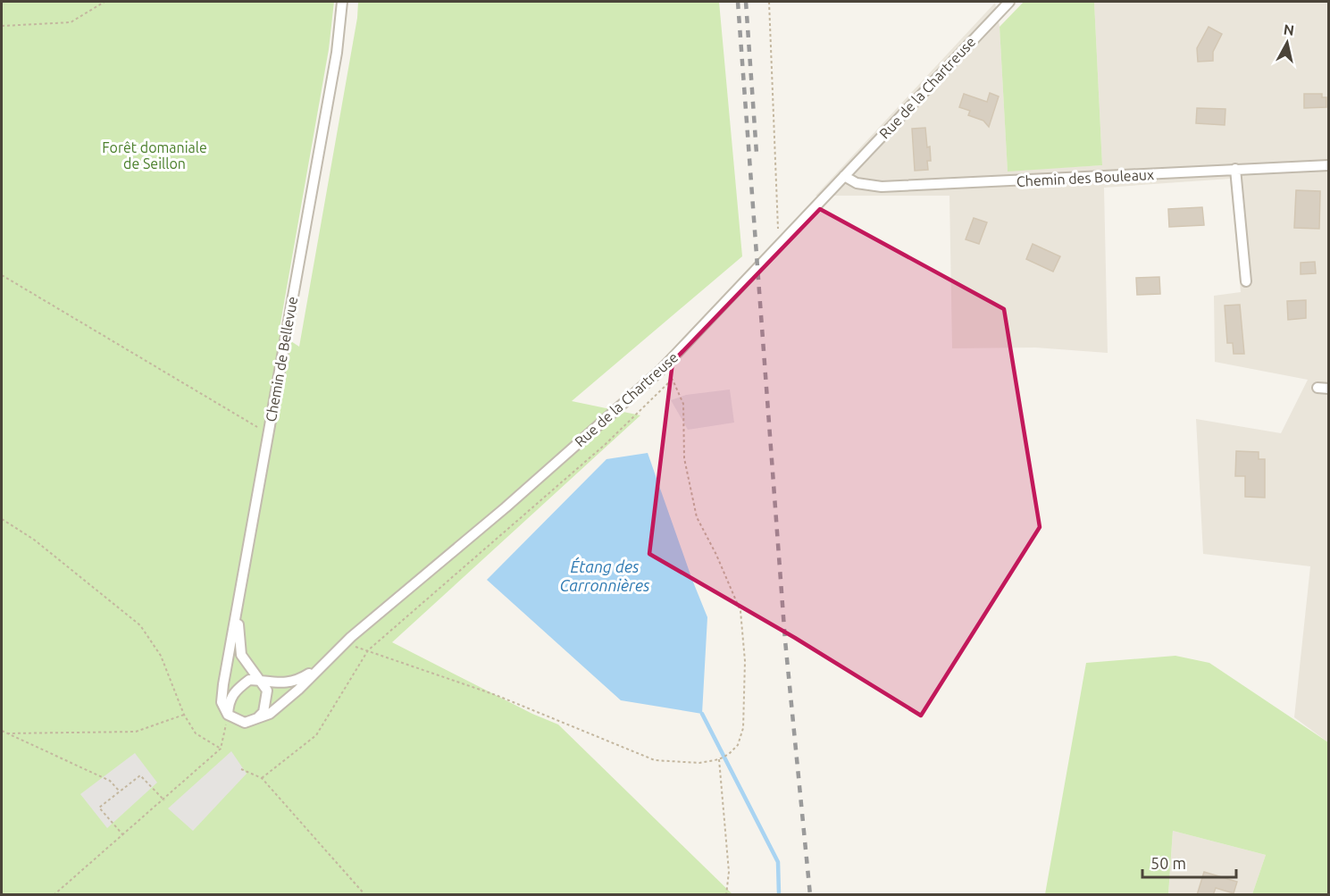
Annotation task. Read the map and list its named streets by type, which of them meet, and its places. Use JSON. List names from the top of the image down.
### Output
{
  "streets": {
    "street": ["Rue de la Chartreuse", "Chemin des Bouleaux", "Chemin de Bellevue"]
  },
  "crossings": [
    ["Rue de la Chartreuse", "Chemin des Bouleaux"],
    ["Rue de la Chartreuse", "Chemin de Bellevue"]
  ],
  "water": ["Étang des Carronnières"],
  "parks": ["Forêt domaniale de Seillon"],
  "scale_bar": "50 m",
  "north": "top"
}
